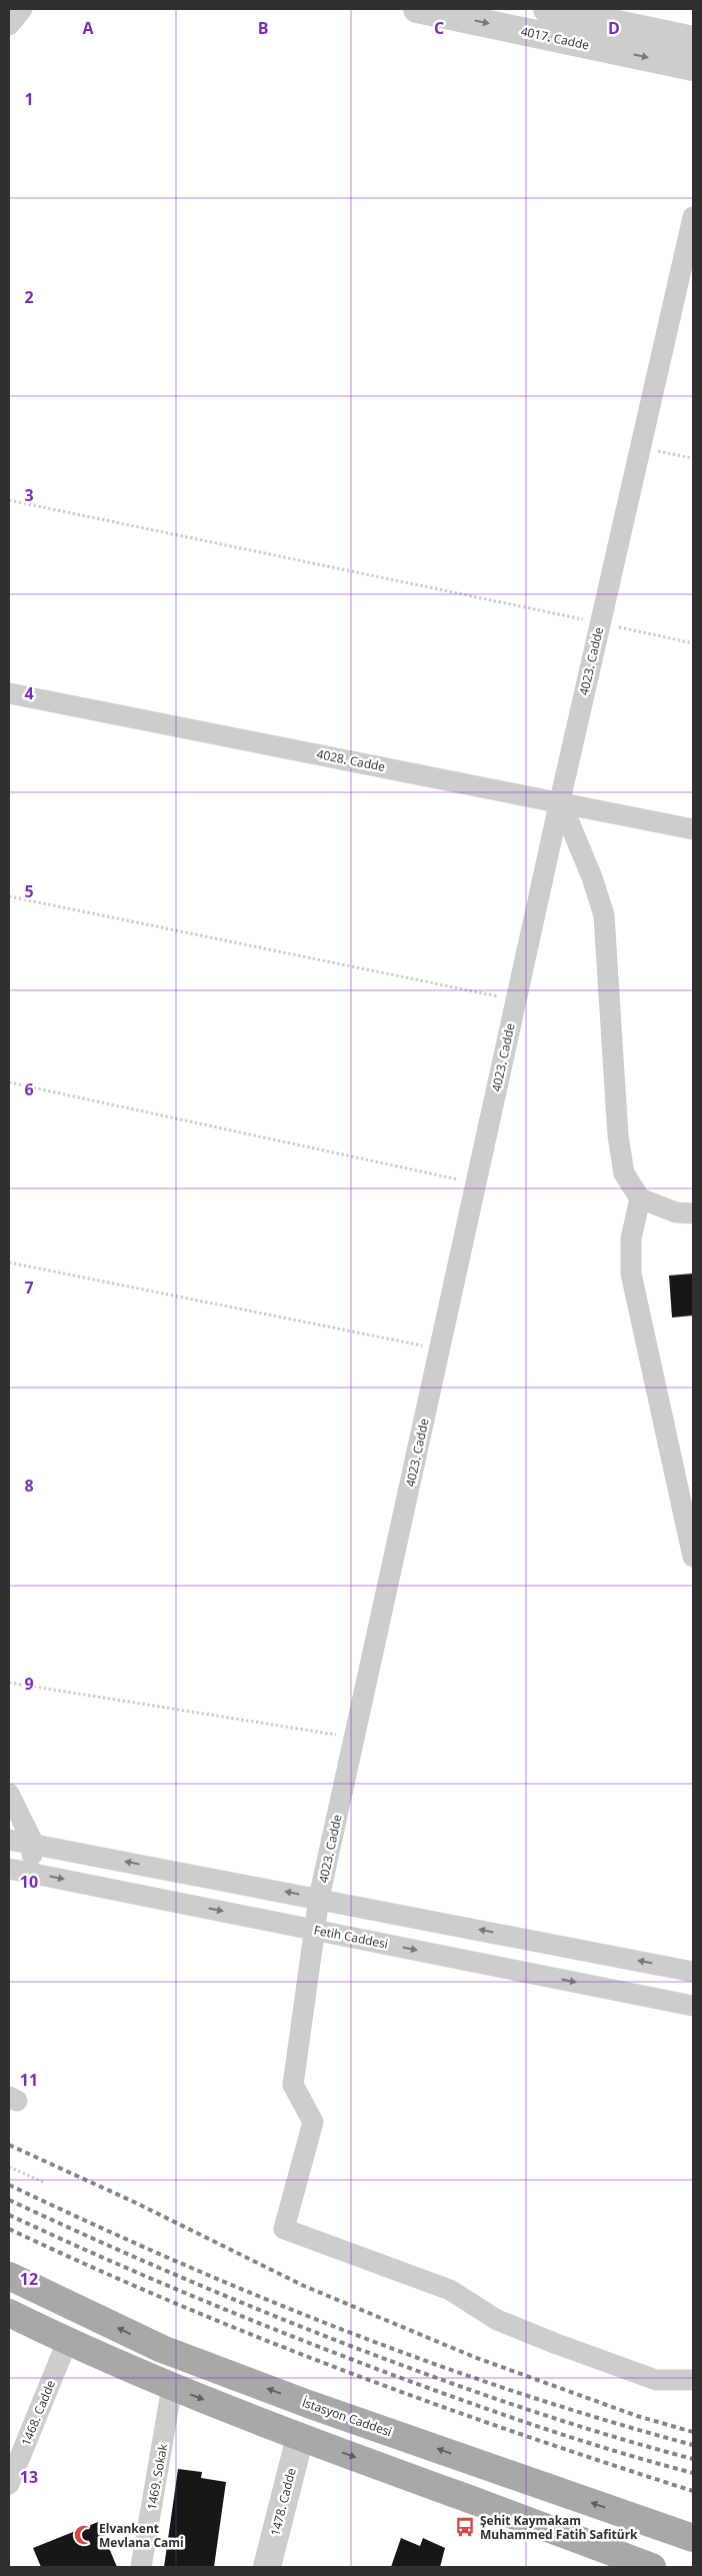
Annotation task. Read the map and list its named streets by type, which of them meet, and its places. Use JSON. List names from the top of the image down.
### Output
{
  "streets": {
    "main road": ["İstasyon Caddesi"],
    "street": [
      "4017. Cadde",
      "4023. Cadde",
      "4028. Cadde",
      "Fetih Caddesi",
      "1468. Cadde",
      "1469. Sokak",
      "1478. Cadde"
    ]
  },
  "crossings": [
    ["4023. Cadde", "4028. Cadde"],
    ["4023. Cadde", "Fetih Caddesi"]
  ],
  "places": {
    "bus stop": ["Şehit Kaymakam Muhammed Fatih Safitürk"],
    "mosque": ["Elvankent Mevlana Cami"]
  },
  "grid": {
    "columns": [
      "A",
      "B",
      "C",
      "D"
    ],
    "rows": [
      "1",
      "2",
      "3",
      "4",
      "5",
      "6",
      "7",
      "8",
      "9",
      "10",
      "11",
      "12",
      "13"
    ]
  }
}
